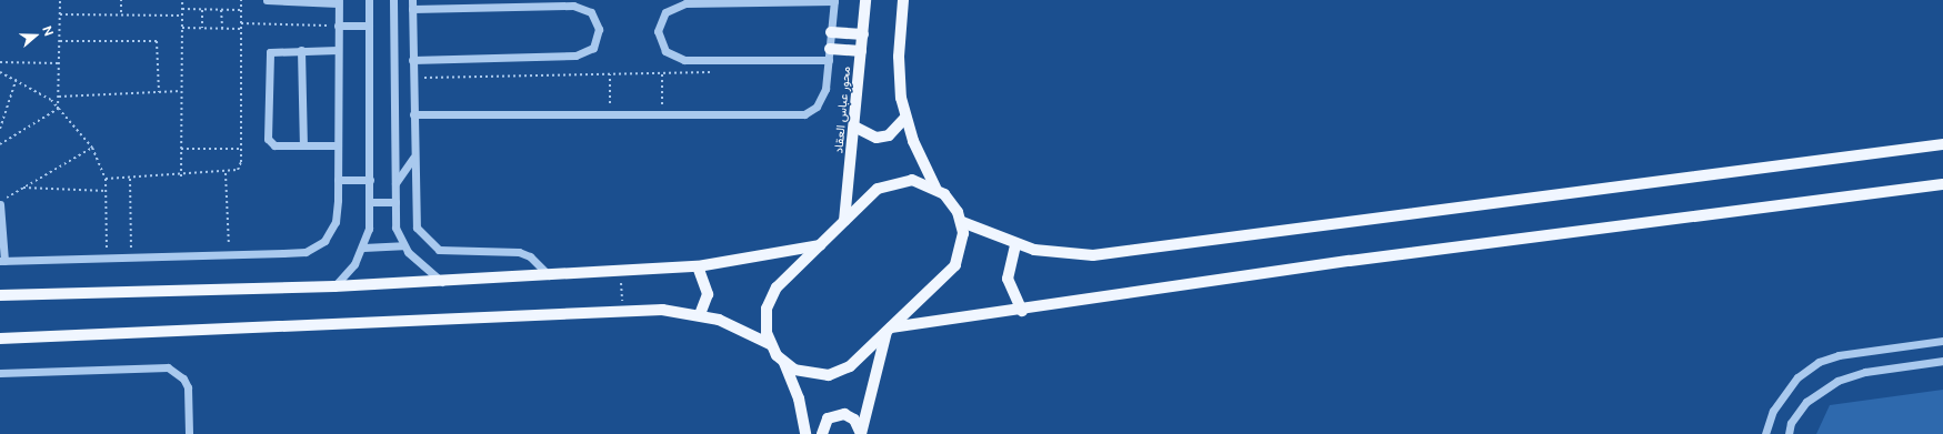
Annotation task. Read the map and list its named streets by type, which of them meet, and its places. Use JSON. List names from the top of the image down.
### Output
{
  "streets": {
    "main road": ["محور عباس العقاد"]
  },
  "north": "right"
}
